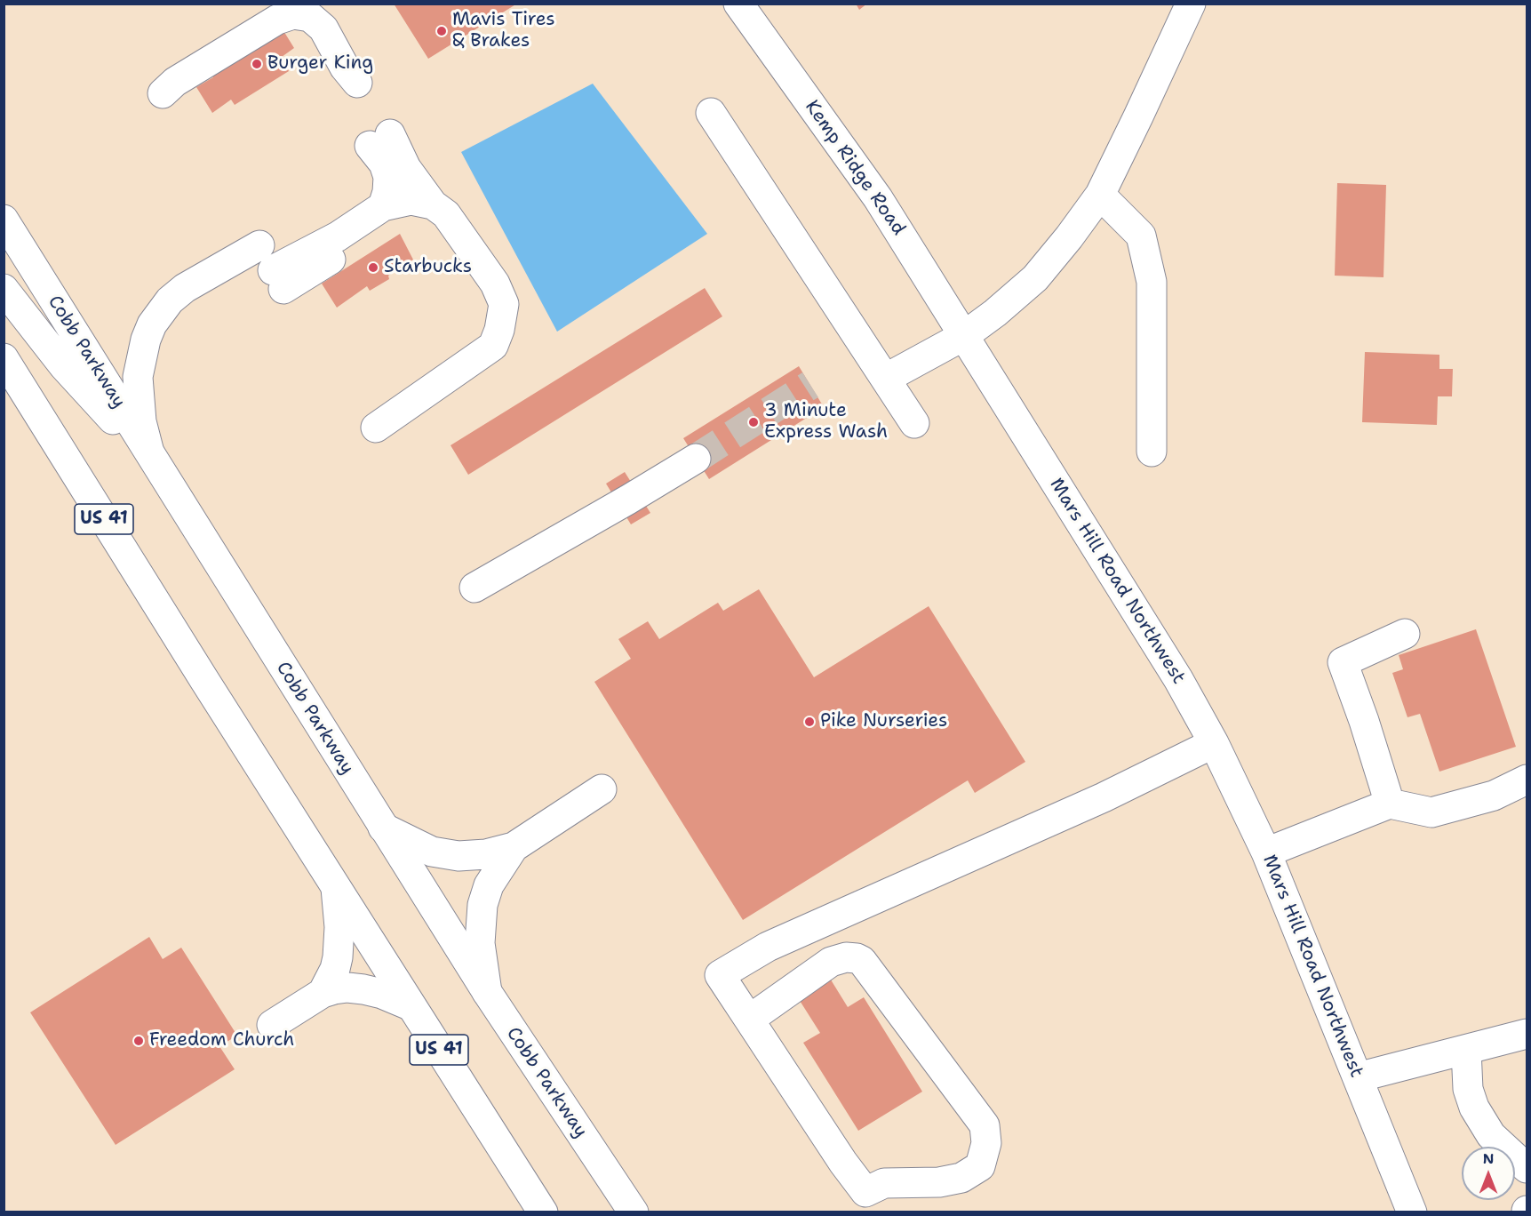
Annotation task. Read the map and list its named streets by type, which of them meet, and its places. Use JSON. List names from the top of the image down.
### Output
{
  "streets": {
    "street": [
      "Kemp Ridge Road",
      "Cobb Parkway",
      "US 41",
      "Mars Hill Road Northwest"
    ]
  },
  "crossings": [
    ["Kemp Ridge Road", "Mars Hill Road Northwest"]
  ],
  "places": [
    "Mavis Tires & Brakes",
    "Burger King",
    "Starbucks",
    "3 Minute Express Wash",
    "Pike Nurseries",
    "Freedom Church"
  ],
  "north": "top"
}
